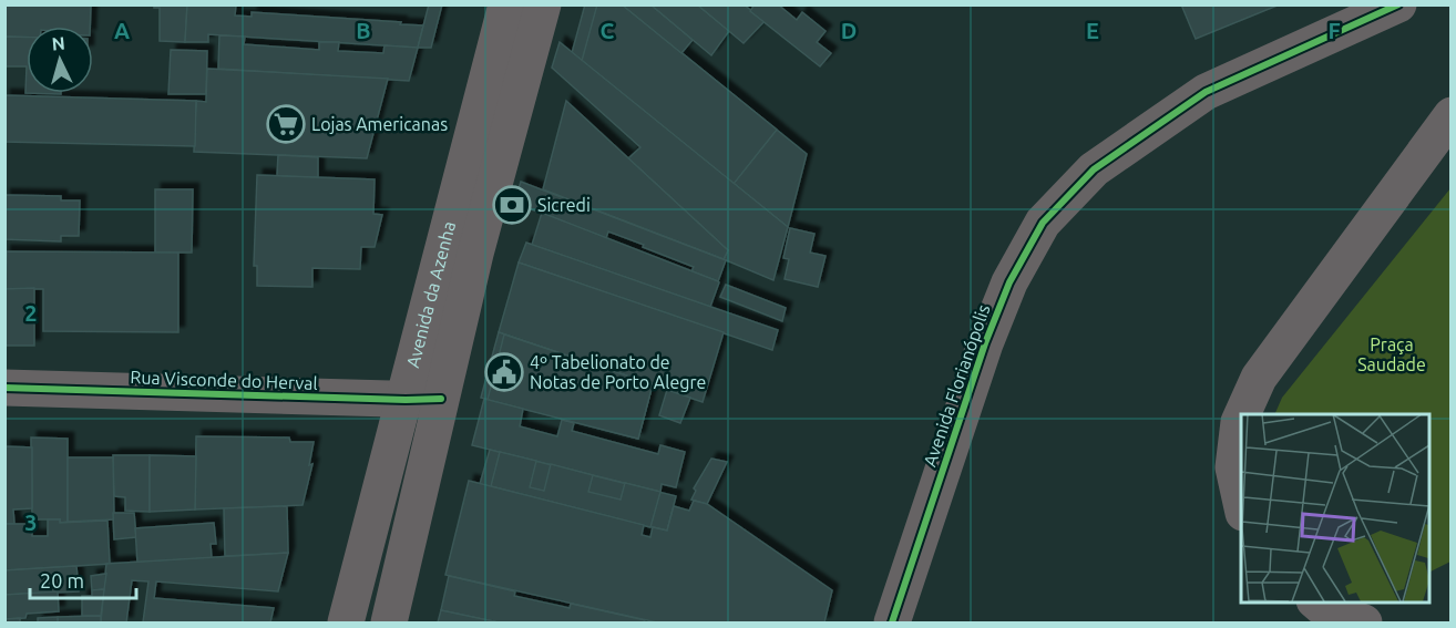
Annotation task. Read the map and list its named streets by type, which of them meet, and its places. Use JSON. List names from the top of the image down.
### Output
{
  "streets": {
    "main road": ["Avenida da Azenha", "Rua Visconde do Herval", "Avenida Florianópolis"]
  },
  "crossings": [
    ["Avenida da Azenha", "Rua Visconde do Herval"]
  ],
  "parks": ["Praça Saudade"],
  "places": {
    "supermarket": ["Lojas Americanas"],
    "bank": ["Sicredi"],
    "public building": ["4º Tabelionato de Notas de Porto Alegre"]
  },
  "scale_bar": "20 m",
  "north": "top",
  "grid": {
    "columns": [
      "A",
      "B",
      "C",
      "D",
      "E",
      "F"
    ],
    "rows": ["2", "3"]
  }
}
